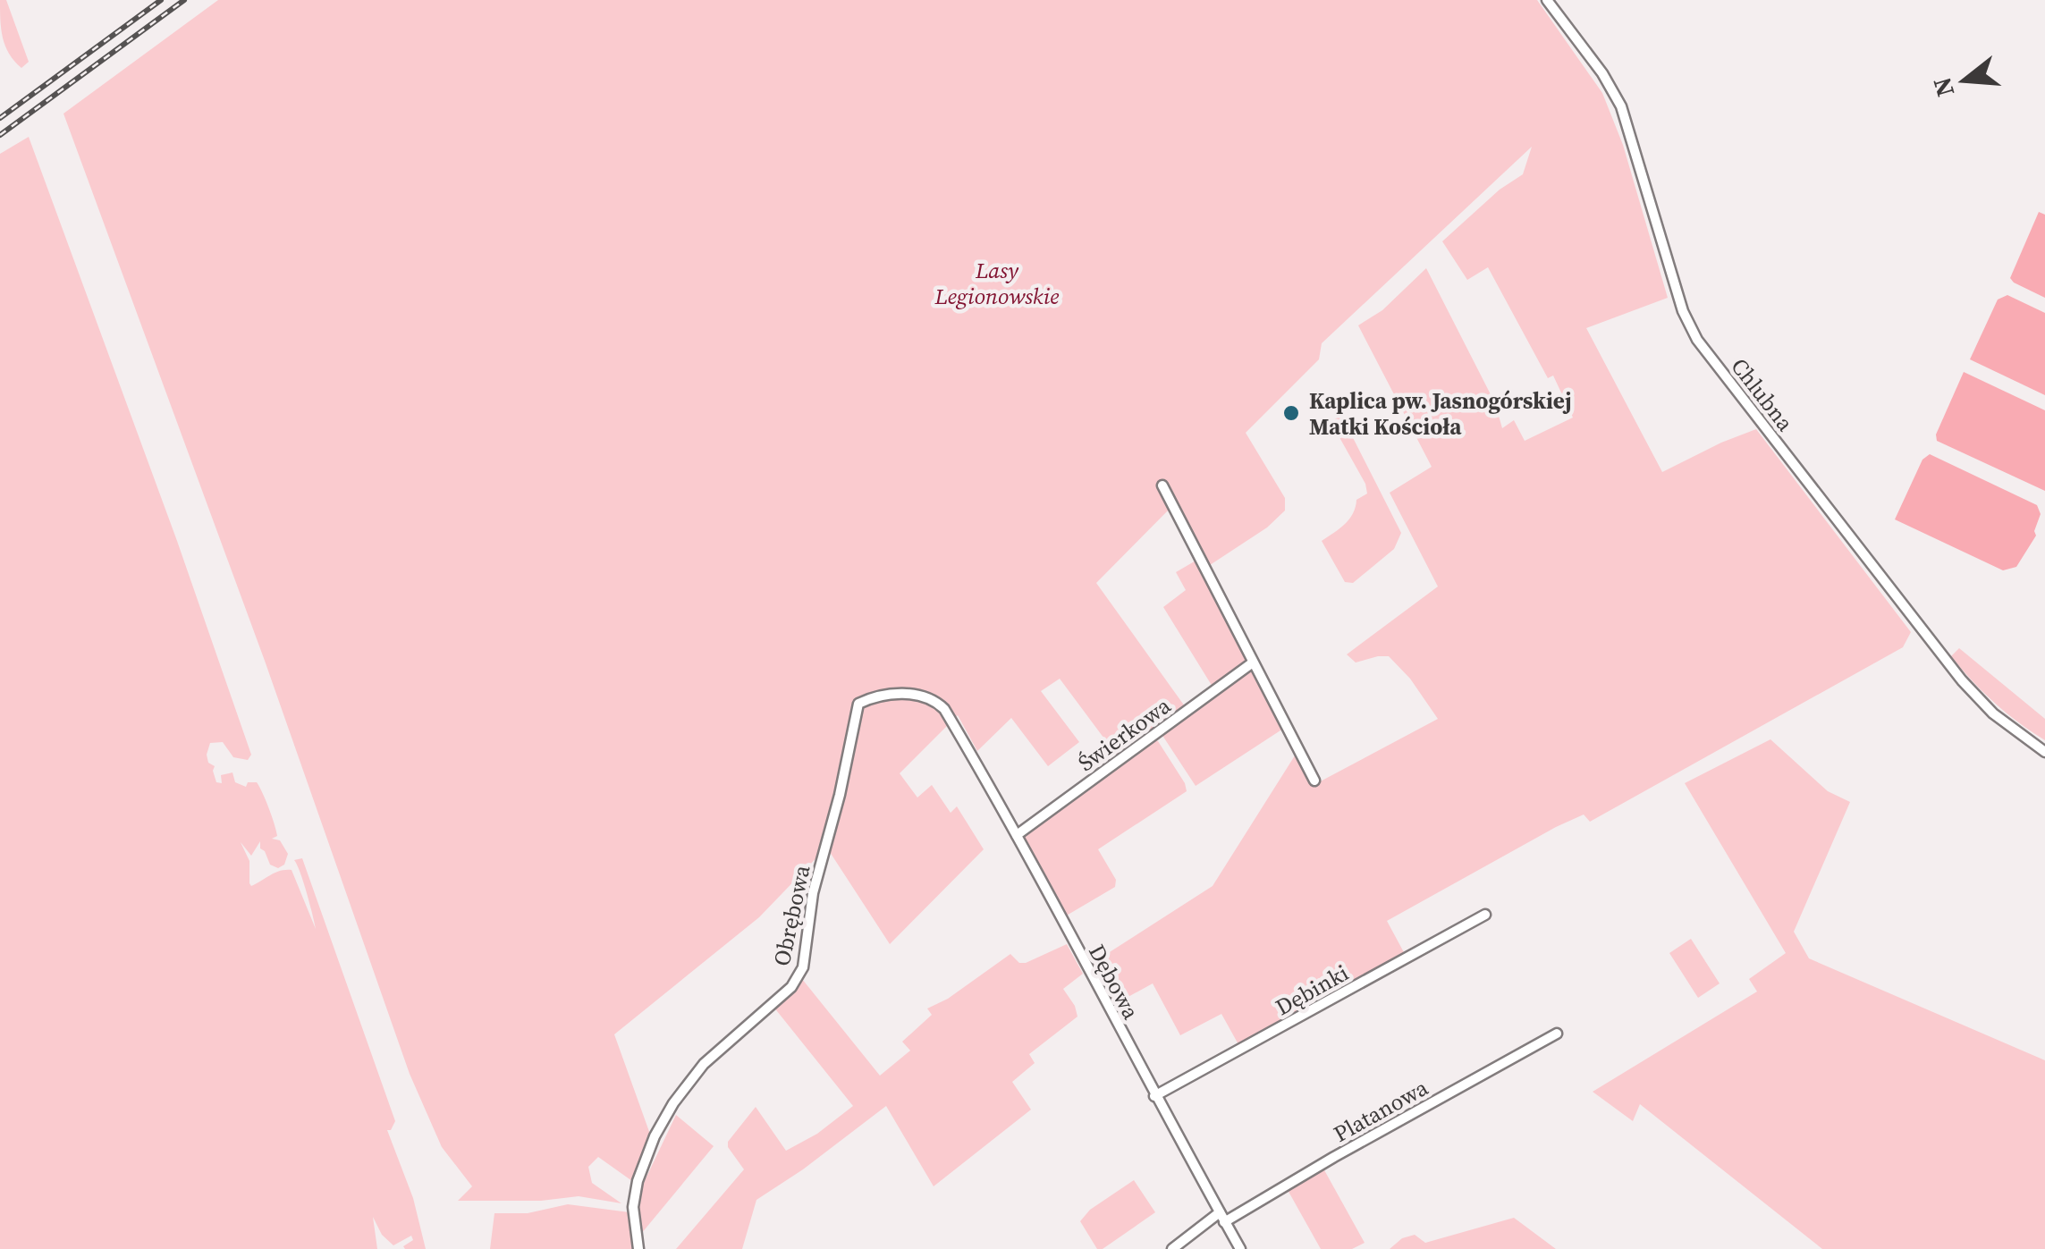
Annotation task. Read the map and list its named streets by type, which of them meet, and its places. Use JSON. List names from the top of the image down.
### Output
{
  "streets": {
    "street": [
      "Chlubna",
      "Świerkowa",
      "Obrębowa",
      "Dębowa",
      "Dębinki",
      "Platanowa"
    ]
  },
  "crossings": [
    ["Świerkowa", "Dębowa"],
    ["Obrębowa", "Dębowa"],
    ["Dębowa", "Dębinki"],
    ["Dębowa", "Platanowa"]
  ],
  "parks": ["Lasy Legionowskie"],
  "places": ["Kaplica pw. Jasnogórskiej Matki Kościoła"],
  "north": "left"
}
